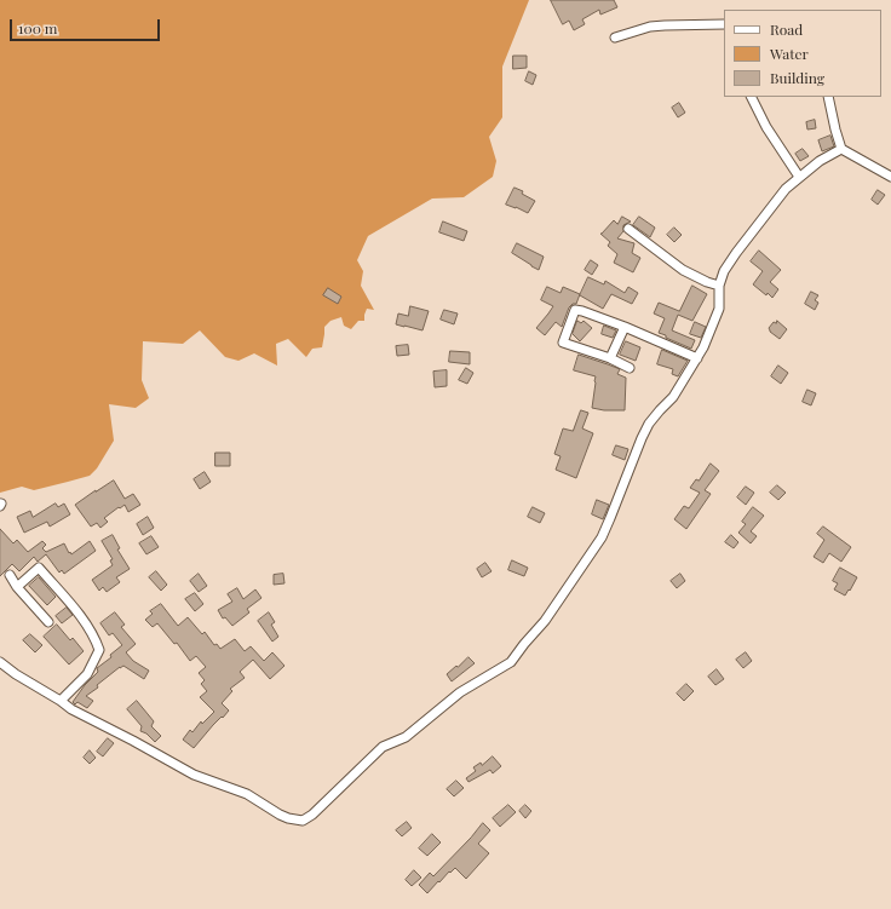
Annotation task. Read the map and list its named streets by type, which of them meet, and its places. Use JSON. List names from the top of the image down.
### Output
{
  "legend": ["Road", "Water", "Building"],
  "scale_bar": "100 m"
}
